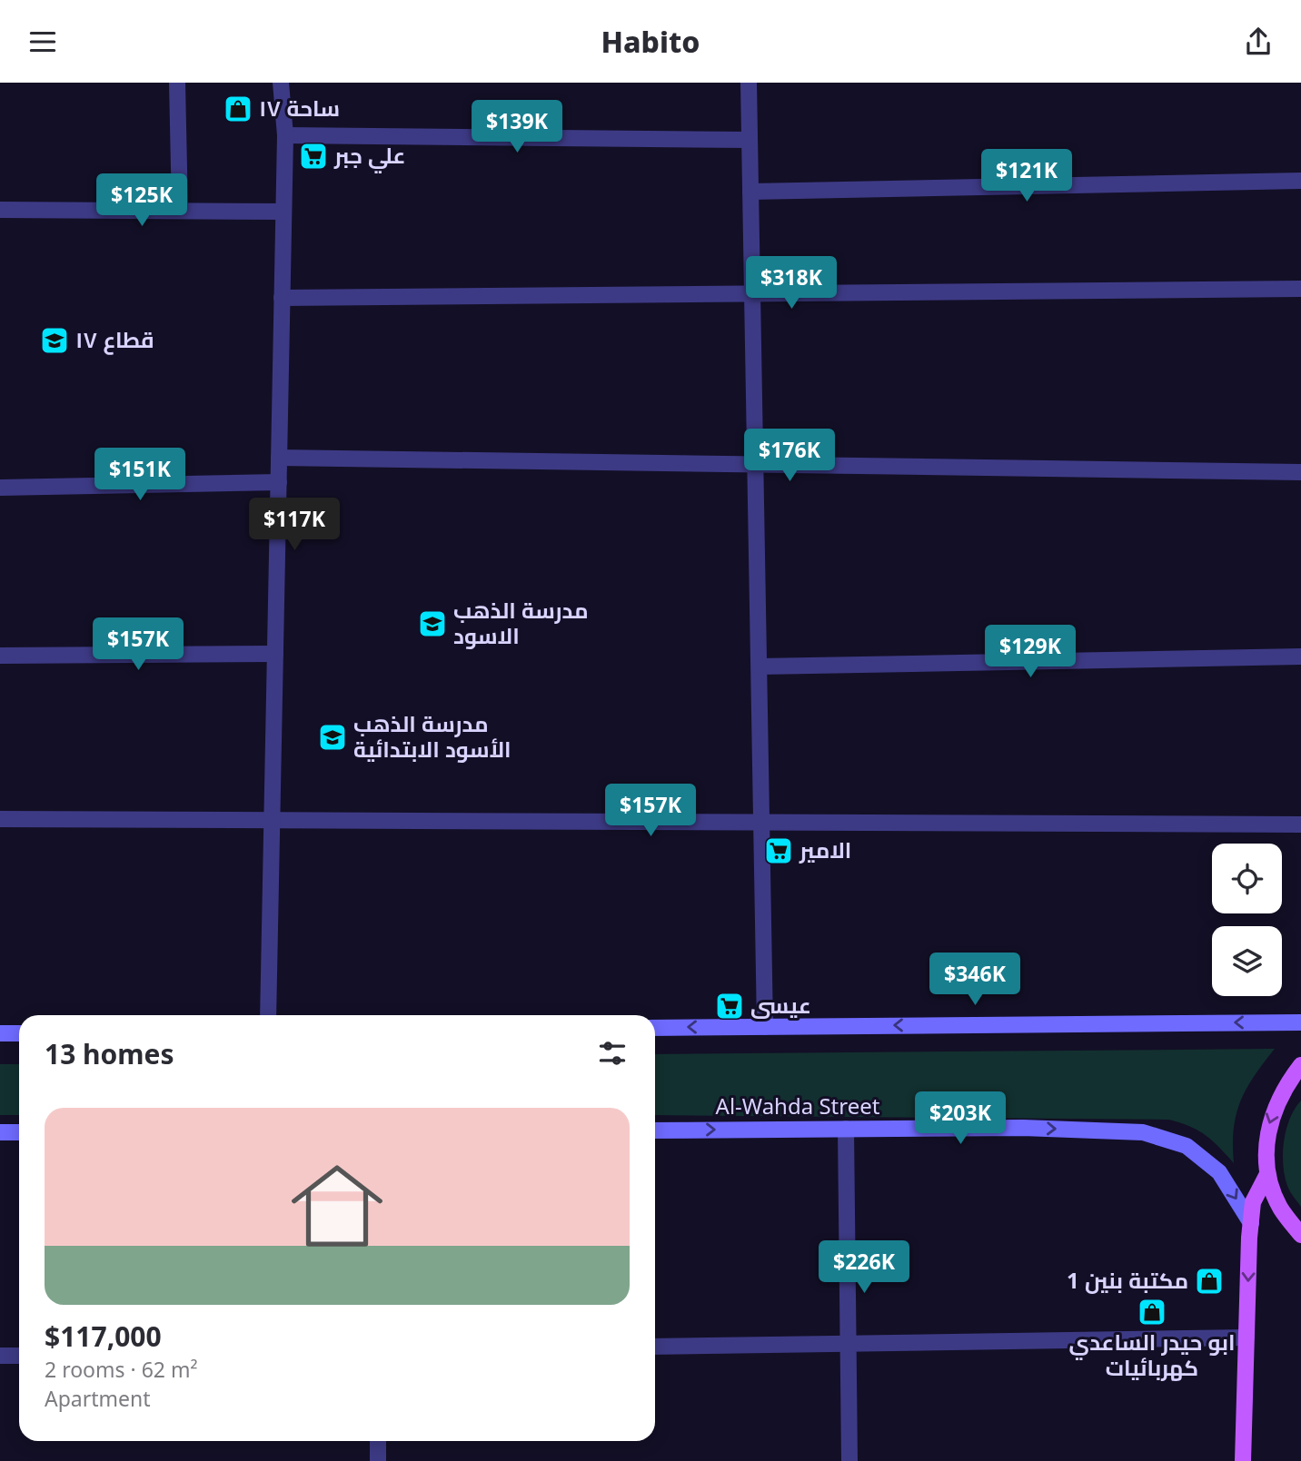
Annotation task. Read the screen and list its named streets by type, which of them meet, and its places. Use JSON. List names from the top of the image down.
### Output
{
  "streets": {
    "street": ["Al-Wahda Street"]
  },
  "places": {
    "shop": ["ساحة ١٧", "مكتبة بنين 1", "ابو حيدر الساعدي كهربائيات"],
    "supermarket": ["علي جبر", "الامير", "عيسى"],
    "school or university": ["قطاع ١٧", "مدرسة الذهب الاسود", "مدرسة الذهب الأسود الابتدائية"]
  },
  "page": {
    "header": "Habito",
    "price": [
      "$139K",
      "$121K",
      "$125K",
      "$318K",
      "$176K",
      "$151K",
      "$117K",
      "$157K",
      "$129K",
      "$157K",
      "$346K",
      "$203K",
      "$226K"
    ],
    "heading": "13 homes",
    "list": [
      {
        "name": "$117,000",
        "note": "2 rooms · 62 m² · Apartment"
      }
    ]
  }
}
